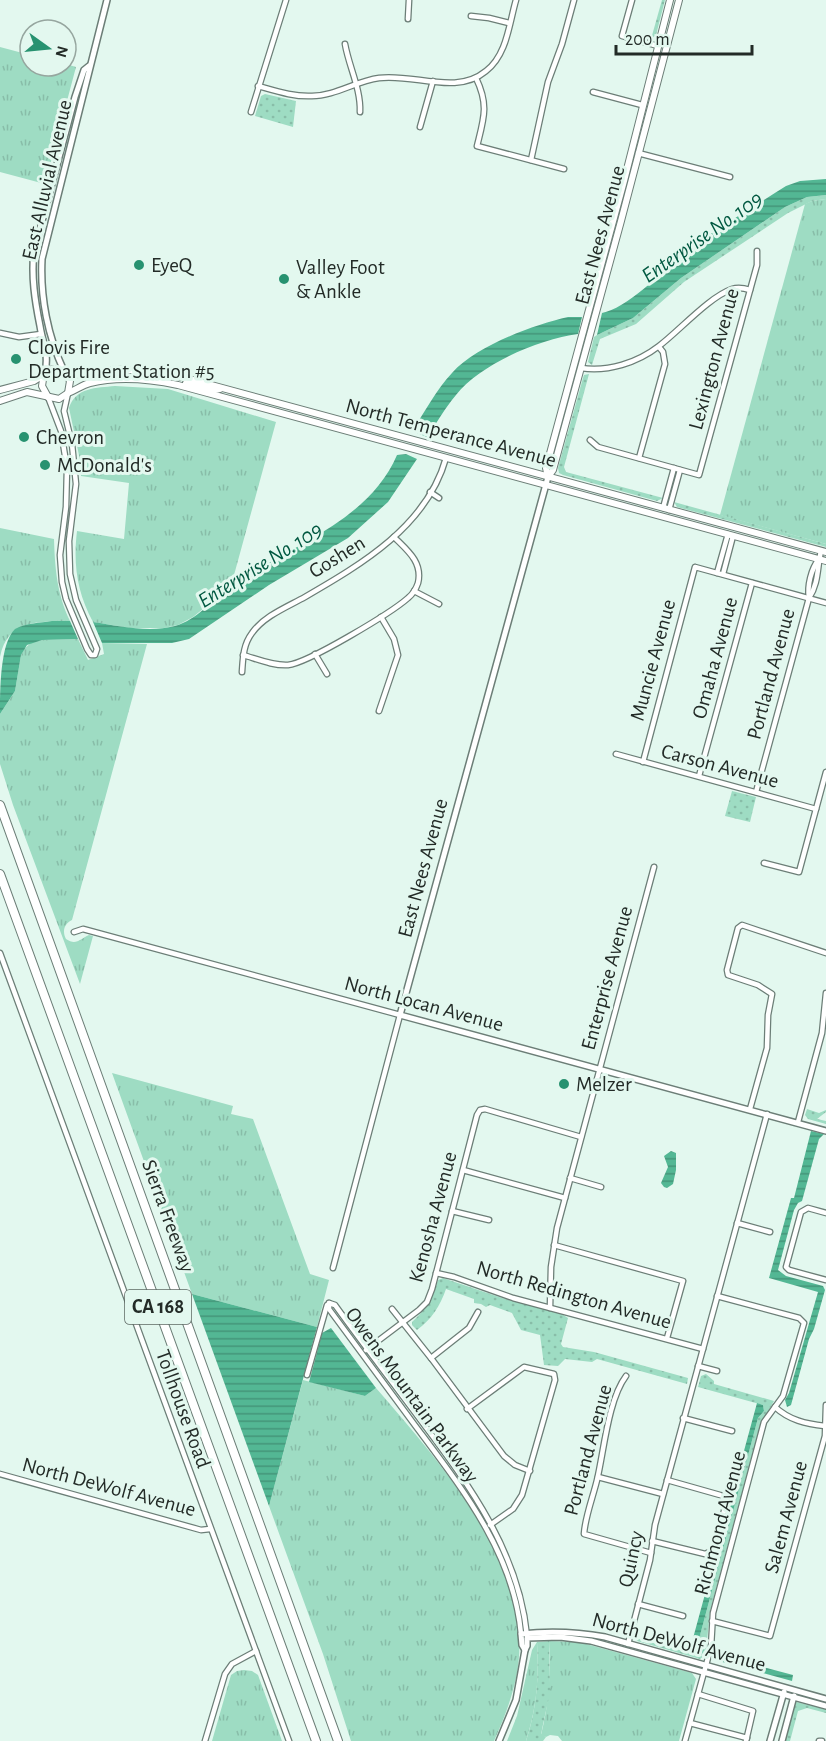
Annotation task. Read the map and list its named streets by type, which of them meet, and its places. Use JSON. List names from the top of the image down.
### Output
{
  "streets": {
    "highway": ["Sierra Freeway", "CA 168"],
    "main road": ["East Nees Avenue", "North Temperance Avenue"],
    "street": [
      "East Alluvial Avenue",
      "Lexington Avenue",
      "Goshen",
      "Omaha Avenue",
      "Muncie Avenue",
      "Portland Avenue",
      "Carson Avenue",
      "Enterprise Avenue",
      "North Locan Avenue",
      "Kenosha Avenue",
      "North Redington Avenue",
      "Owens Mountain Parkway",
      "Tollhouse Road",
      "North DeWolf Avenue",
      "Salem Avenue",
      "Richmond Avenue",
      "Quincy"
    ]
  },
  "crossings": [
    ["East Alluvial Avenue", "North Temperance Avenue"],
    ["East Nees Avenue", "North Temperance Avenue"],
    ["East Nees Avenue", "North Locan Avenue"],
    ["North Temperance Avenue", "Goshen"],
    ["North Temperance Avenue", "Portland Avenue"],
    ["Omaha Avenue", "Carson Avenue"],
    ["Muncie Avenue", "Carson Avenue"],
    ["Portland Avenue", "Carson Avenue"],
    ["Portland Avenue", "Quincy"],
    ["Enterprise Avenue", "North Locan Avenue"],
    ["Enterprise Avenue", "Kenosha Avenue"],
    ["Enterprise Avenue", "North Redington Avenue"],
    ["Kenosha Avenue", "North Redington Avenue"],
    ["Kenosha Avenue", "Owens Mountain Parkway"],
    ["Owens Mountain Parkway", "North DeWolf Avenue"],
    ["Tollhouse Road", "North DeWolf Avenue"],
    ["North DeWolf Avenue", "Richmond Avenue"],
    ["North DeWolf Avenue", "Quincy"],
    ["Salem Avenue", "Richmond Avenue"]
  ],
  "water": ["Enterprise No. 109"],
  "places": [
    "EyeQ",
    "Valley Foot & Ankle",
    "Clovis Fire Department Station #5",
    "Chevron",
    "McDonald's",
    "Melzer"
  ],
  "scale_bar": "200 m",
  "north": "right"
}
